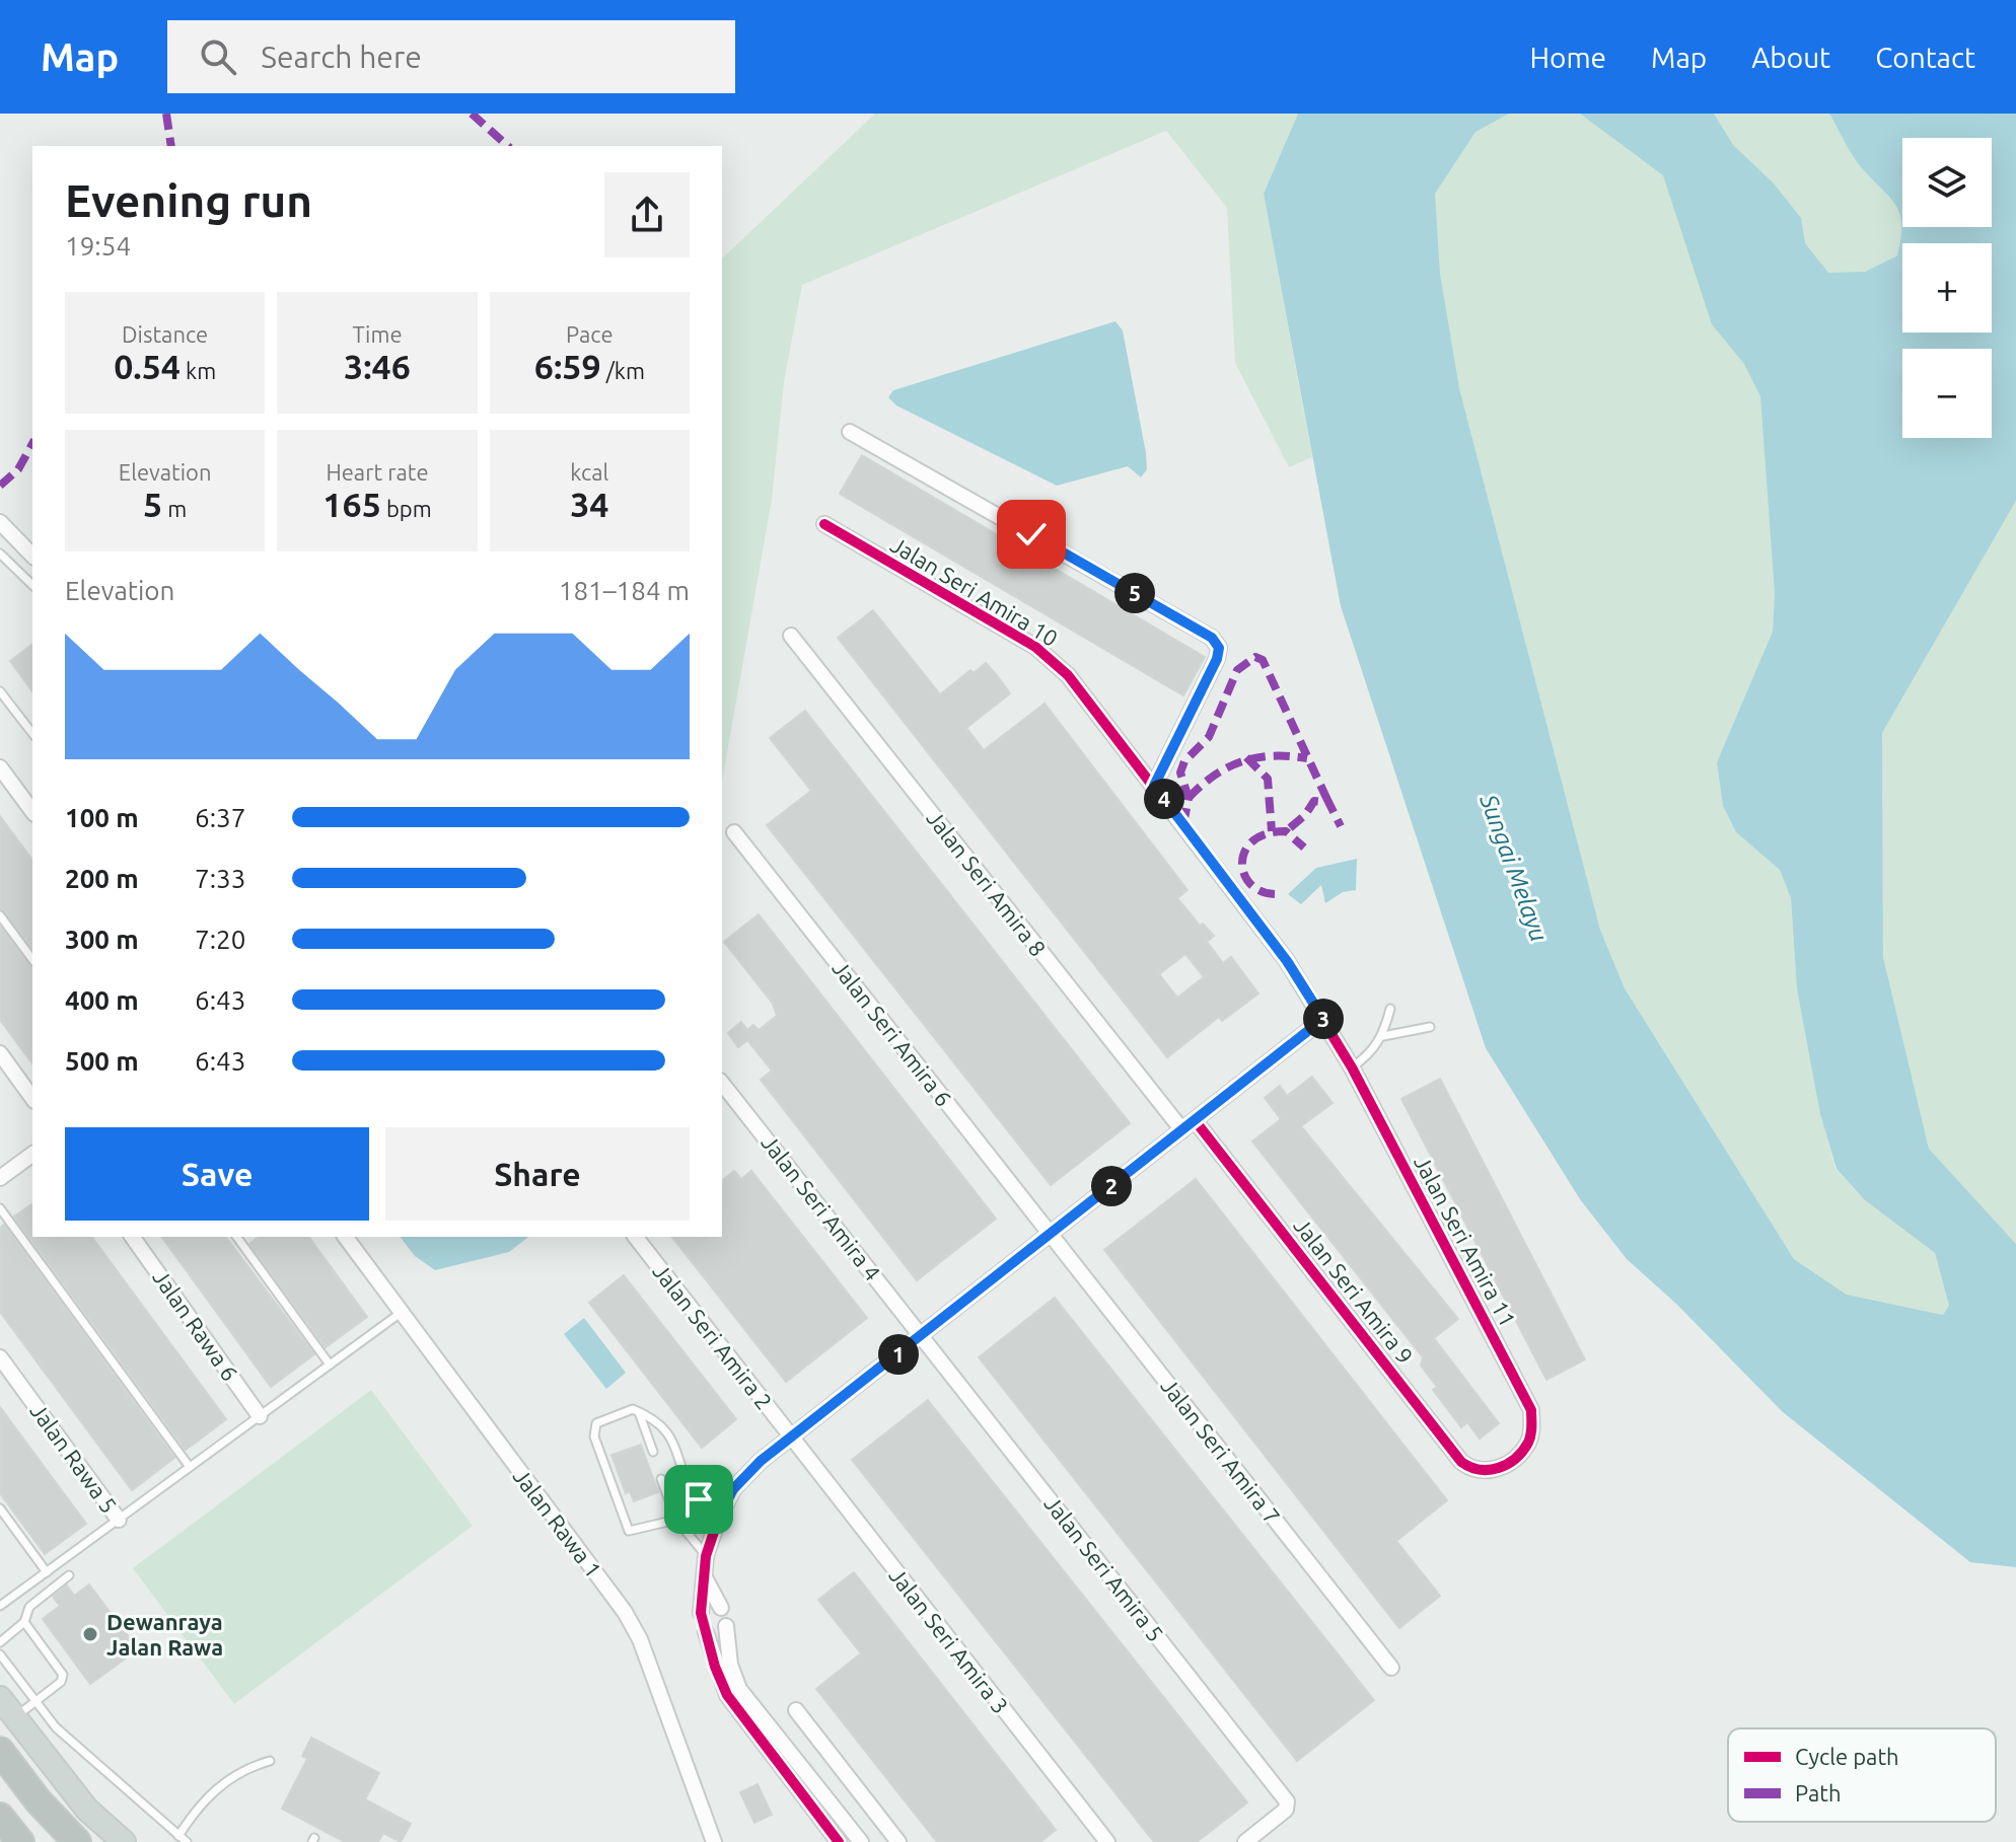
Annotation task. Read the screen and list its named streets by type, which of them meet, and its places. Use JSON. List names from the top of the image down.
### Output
{
  "streets": {
    "street": [
      "Jalan Seri Amira 10",
      "Jalan Seri Amira 8",
      "Jalan Seri Amira 6",
      "Jalan Seri Amira 4",
      "Jalan Seri Amira 11",
      "Jalan Seri Amira 9",
      "Jalan Rawa 6",
      "Jalan Seri Amira 2",
      "Jalan Seri Amira 7",
      "Jalan Rawa 5",
      "Jalan Rawa 1",
      "Jalan Seri Amira 5",
      "Jalan Seri Amira 3"
    ]
  },
  "crossings": [
    ["Jalan Seri Amira 10", "Jalan Seri Amira 11"],
    ["Jalan Seri Amira 6", "Jalan Seri Amira 7"],
    ["Jalan Seri Amira 4", "Jalan Seri Amira 5"],
    ["Jalan Seri Amira 11", "Jalan Seri Amira 9"],
    ["Jalan Seri Amira 2", "Jalan Seri Amira 3"]
  ],
  "water": ["Sungai Melayu"],
  "places": ["Dewanraya Jalan Rawa"],
  "legend": ["Cycle path", "Path"],
  "page": {
    "header": "Map",
    "search": "Search here",
    "nav": [
      "Home",
      "Map",
      "About",
      "Contact"
    ],
    "map_buttons": ["+", "−"],
    "heading": ["Evening run", "19:54"],
    "stats": [
      ["Distance", "0.54 km"],
      ["Time", "3:46"],
      ["Pace", "6:59 /km"],
      ["Elevation", "5 m"],
      ["Heart rate", "165 bpm"],
      ["kcal", "34"]
    ],
    "chart": ["Elevation", "181–184 m"],
    "pins": [
      "5",
      "4",
      "3",
      "2",
      "1"
    ],
    "list": [
      {
        "name": "100 m",
        "note": "6:37"
      },
      {
        "name": "200 m",
        "note": "7:33"
      },
      {
        "name": "300 m",
        "note": "7:20"
      },
      {
        "name": "400 m",
        "note": "6:43"
      },
      {
        "name": "500 m",
        "note": "6:43"
      }
    ],
    "buttons": ["Save", "Share"]
  }
}
